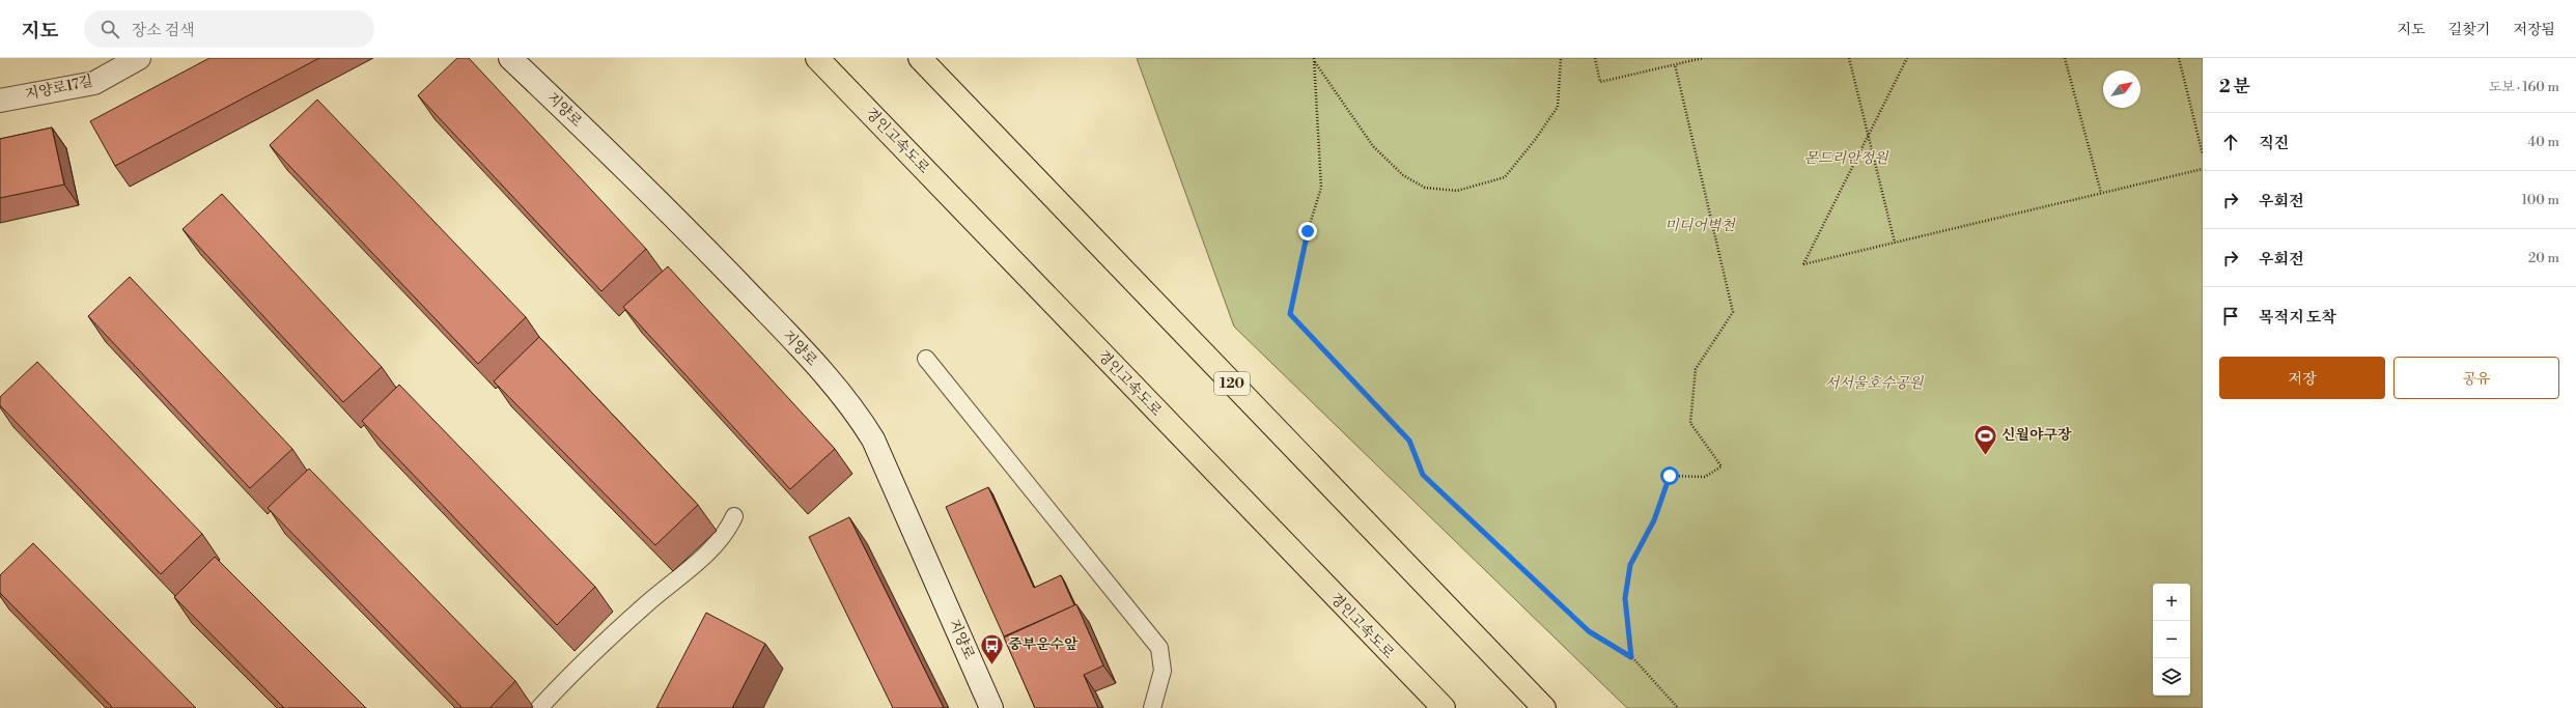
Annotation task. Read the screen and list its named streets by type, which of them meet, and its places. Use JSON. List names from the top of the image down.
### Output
{
  "streets": {
    "highway": ["경인고속도로", "120"],
    "street": ["지양로17길", "지양로"]
  },
  "parks": ["몬드리안정원", "미디어벽천", "서서울호수공원"],
  "places": {
    "sports": ["신월야구장"],
    "bus stop": ["중부운수앞"]
  },
  "north": "top right",
  "page": {
    "header": "지도",
    "search": "장소 검색",
    "nav": ["지도", "길찾기", "저장됨"],
    "heading": ["2 분", "도보 · 160 m"],
    "list": [
      ["직진", "40 m"],
      ["우회전", "100 m"],
      ["우회전", "20 m"],
      "목적지 도착"
    ],
    "buttons": ["저장", "공유"],
    "map_buttons": ["+", "−"]
  }
}
